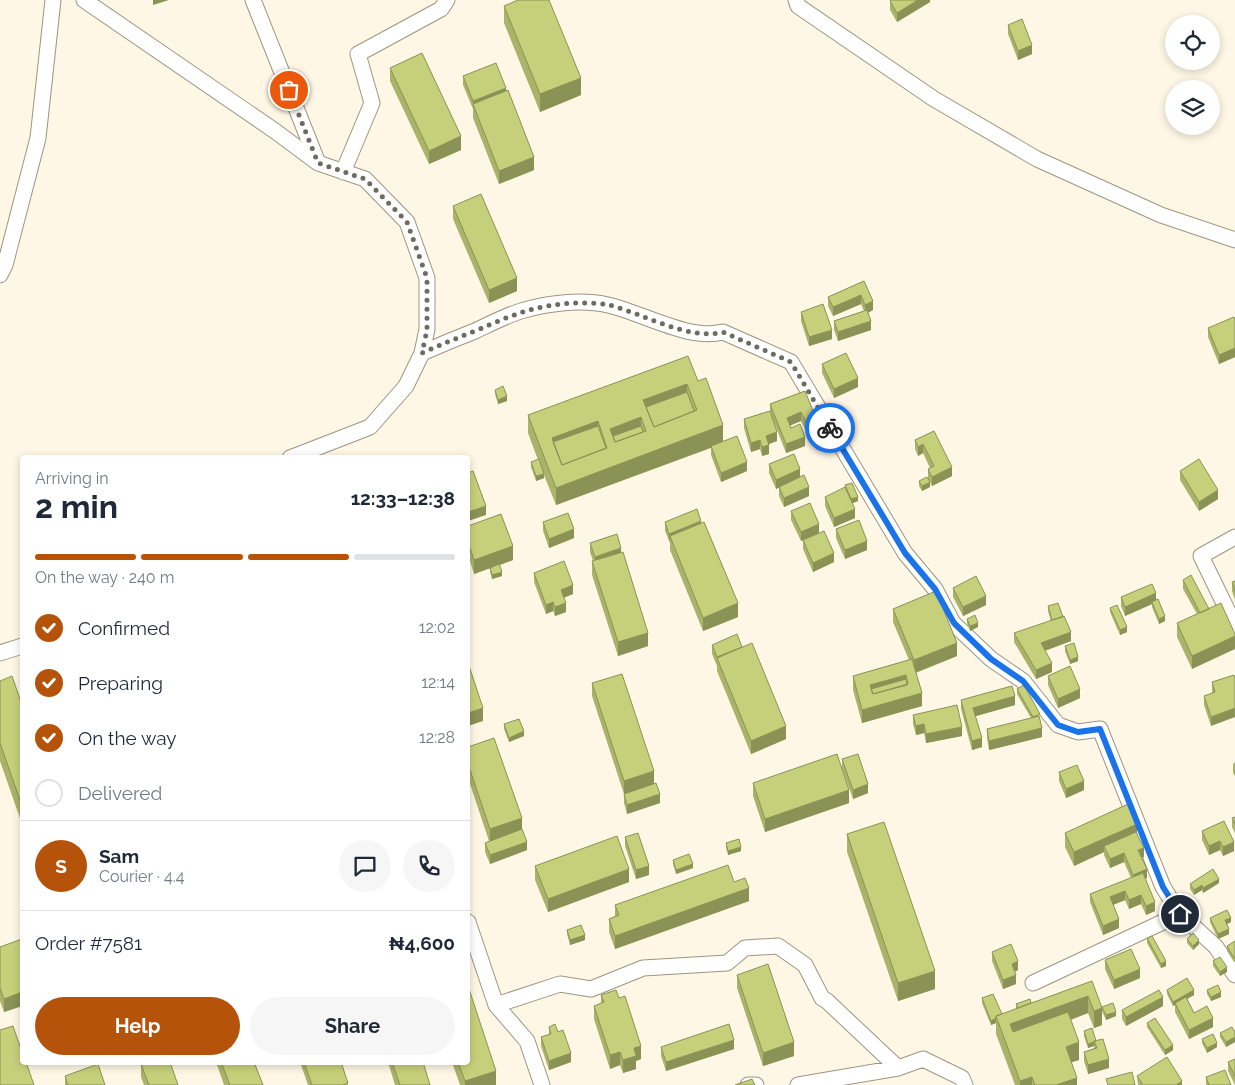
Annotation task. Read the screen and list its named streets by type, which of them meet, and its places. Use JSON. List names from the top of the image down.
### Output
{
  "page": {
    "heading": ["2 min", "Arriving in", "12:33–12:38"],
    "panel": [
      "Sam",
      "Courier · 4.4",
      "Order #7581",
      "₦4,600"
    ],
    "bar": "On the way · 240 m",
    "list": [
      ["Confirmed", "12:02"],
      ["Preparing", "12:14"],
      ["On the way", "12:28"],
      "Delivered"
    ],
    "round": "S",
    "buttons": ["Help", "Share"]
  }
}
